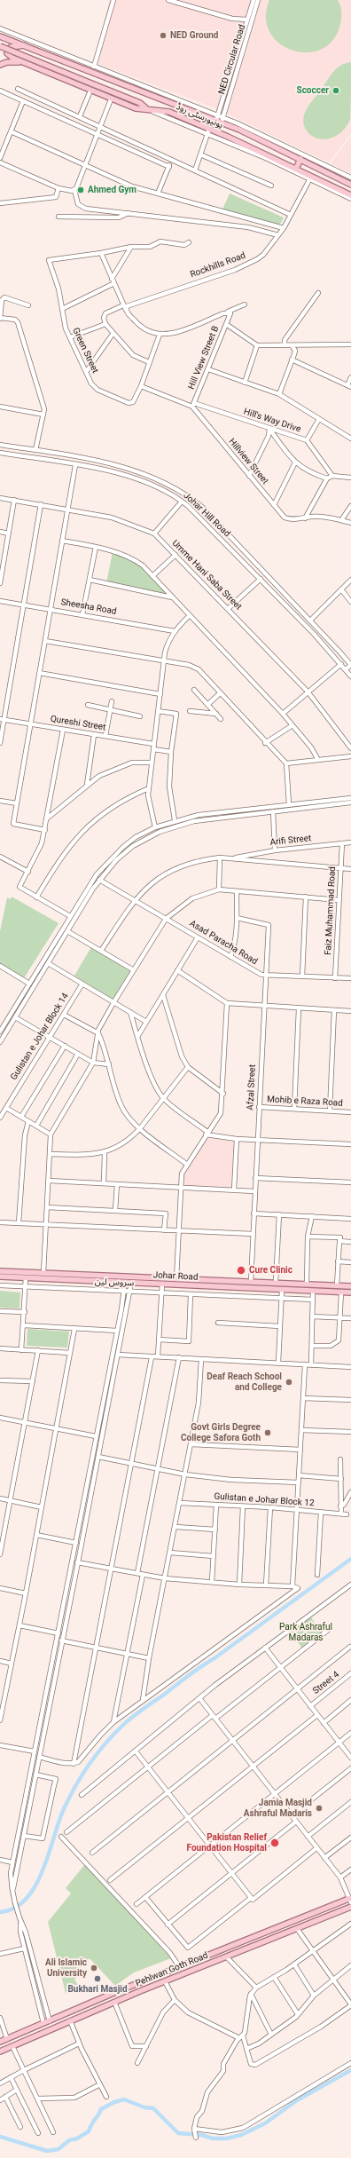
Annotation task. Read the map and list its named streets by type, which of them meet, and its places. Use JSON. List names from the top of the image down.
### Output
{
  "streets": {
    "main road": ["یونیورسٹی روڈ", "Johar Road", "Pehlwan Goth Road"],
    "street": [
      "NED Circular Road",
      "Rockhills Road",
      "Green Street",
      "Hill View Street B",
      "Hill's Way Drive",
      "Hillview Street",
      "Johar Hill Road",
      "Umme Hani Saba Street",
      "Sheesha Road",
      "Qureshi Street",
      "Arifi Street",
      "Faiz Muhammad Road",
      "Asad Paracha Road",
      "Gulistan e Johar Block 14",
      "Afzal Street",
      "Mohib e Raza Road",
      "سروس لین",
      "Gulistan e Johar Block 12",
      "Street 4"
    ]
  },
  "crossings": [
    ["NED Circular Road", "یونیورسٹی روڈ"],
    ["یونیورسٹی روڈ", "Rockhills Road"],
    ["Green Street", "Hillview Street"],
    ["Hill View Street B", "Hill's Way Drive"],
    ["Hill View Street B", "Hillview Street"],
    ["Hill's Way Drive", "Hillview Street"],
    ["Arifi Street", "Faiz Muhammad Road"],
    ["Faiz Muhammad Road", "Asad Paracha Road"],
    ["Asad Paracha Road", "Afzal Street"],
    ["Afzal Street", "Mohib e Raza Road"],
    ["Afzal Street", "Johar Road"]
  ],
  "parks": ["Park Ashraful Madaras"],
  "places": [
    "NED Ground",
    "Scoccer",
    "Ahmed Gym",
    "Cure Clinic",
    "Deaf Reach School and College",
    "Govt Girls Degree College Safora Goth",
    "Jamia Masjid Ashraful Madaris",
    "Pakistan Relief Foundation Hospital",
    "Ali Islamic University",
    "Bukhari Masjid"
  ]
}
